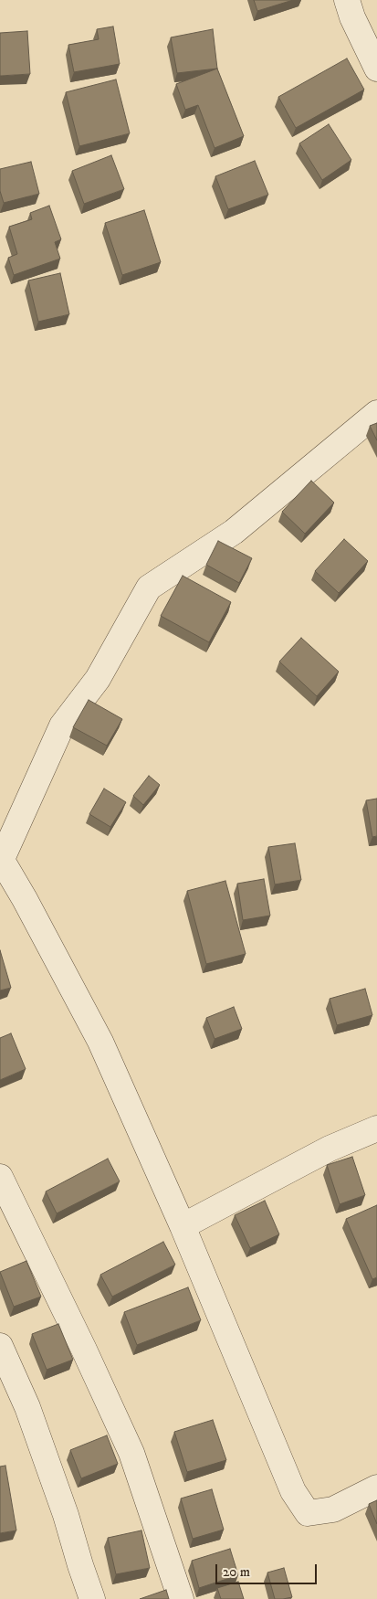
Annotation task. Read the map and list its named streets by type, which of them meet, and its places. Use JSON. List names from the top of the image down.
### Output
{
  "scale_bar": "20 m"
}
